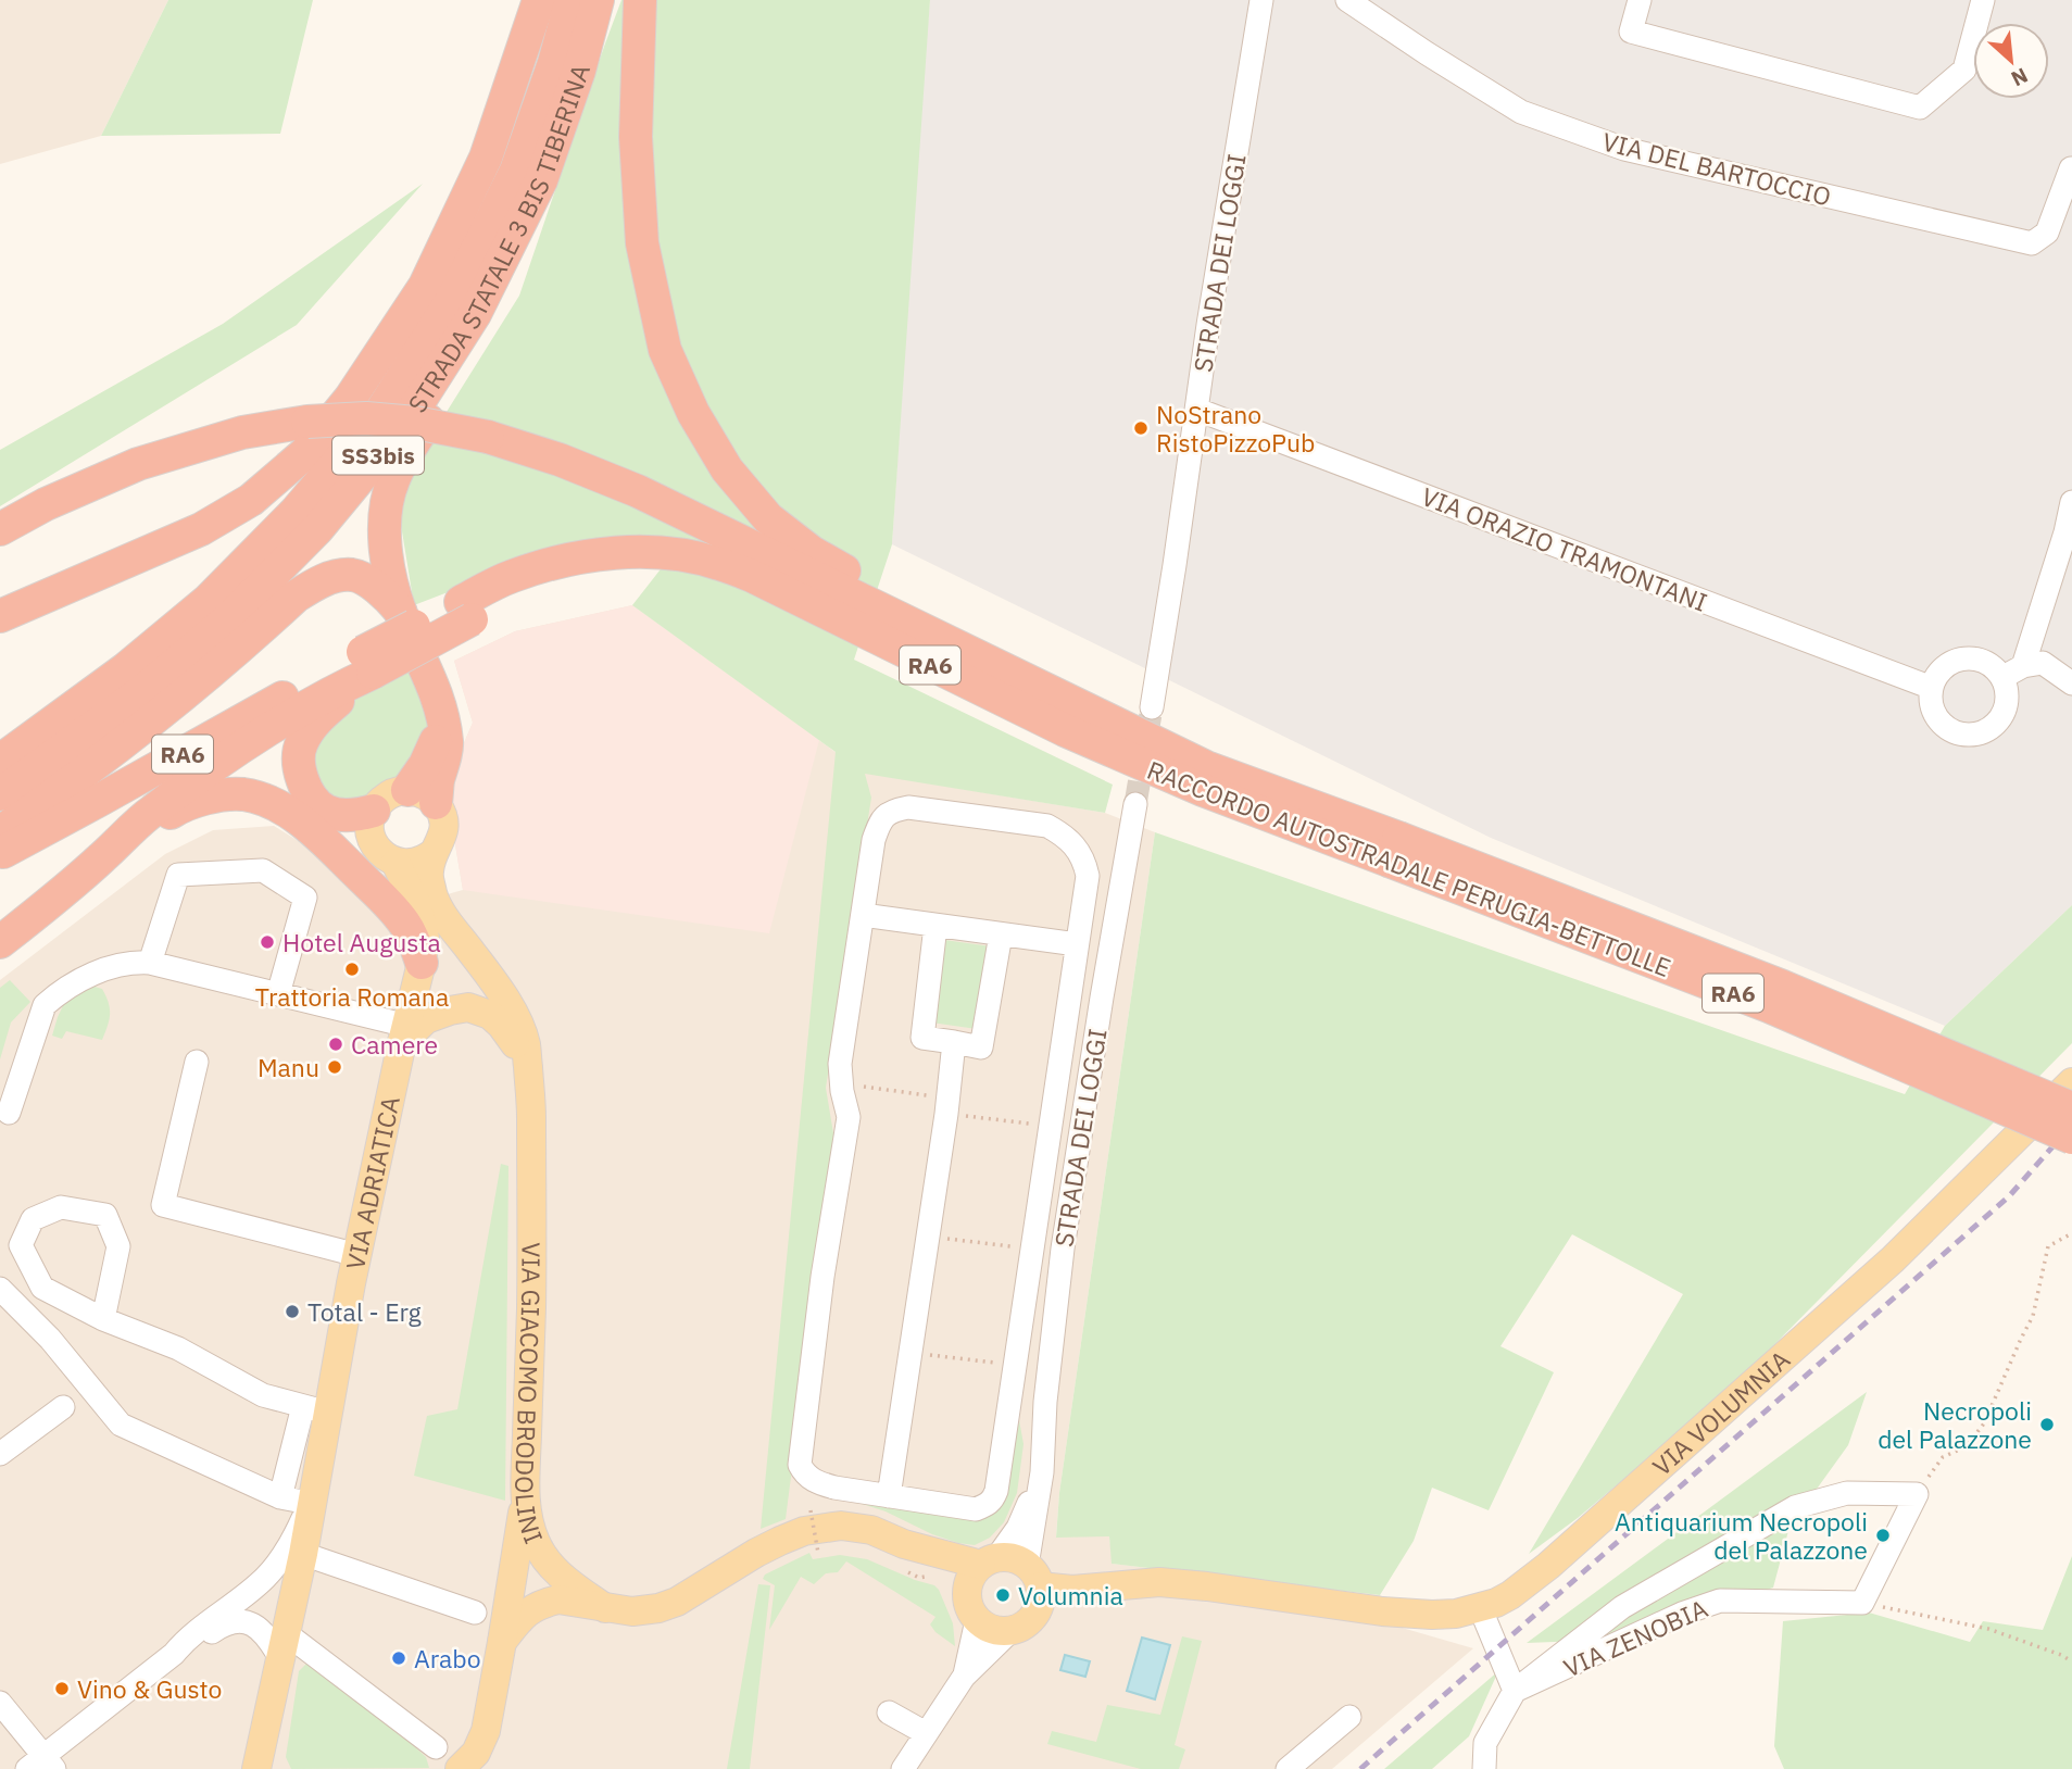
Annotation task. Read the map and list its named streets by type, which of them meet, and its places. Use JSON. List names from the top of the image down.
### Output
{
  "streets": {
    "highway": [
      "STRADA STATALE 3 BIS TIBERINA",
      "SS3bis",
      "RA6",
      "RACCORDO AUTOSTRADALE PERUGIA-BETTOLLE"
    ],
    "main road": ["VIA ADRIATICA", "VIA GIACOMO BRODOLINI", "VIA VOLUMNIA"],
    "street": [
      "VIA DEL BARTOCCIO",
      "STRADA DEI LOGGI",
      "VIA ORAZIO TRAMONTANI",
      "VIA ZENOBIA"
    ]
  },
  "crossings": [
    ["STRADA DEI LOGGI", "VIA ORAZIO TRAMONTANI"],
    ["STRADA DEI LOGGI", "VIA VOLUMNIA"],
    ["RA6", "RACCORDO AUTOSTRADALE PERUGIA-BETTOLLE"],
    ["VIA ADRIATICA", "VIA GIACOMO BRODOLINI"]
  ],
  "places": [
    "NoStrano RistoPizzoPub",
    "Hotel Augusta",
    "Trattoria Romana",
    "Camere",
    "Manu",
    "Total - Erg",
    "Necropoli del Palazzone",
    "Antiquarium Necropoli del Palazzone",
    "Volumnia",
    "Arabo",
    "Vino & Gusto"
  ],
  "north": "bottom right"
}
